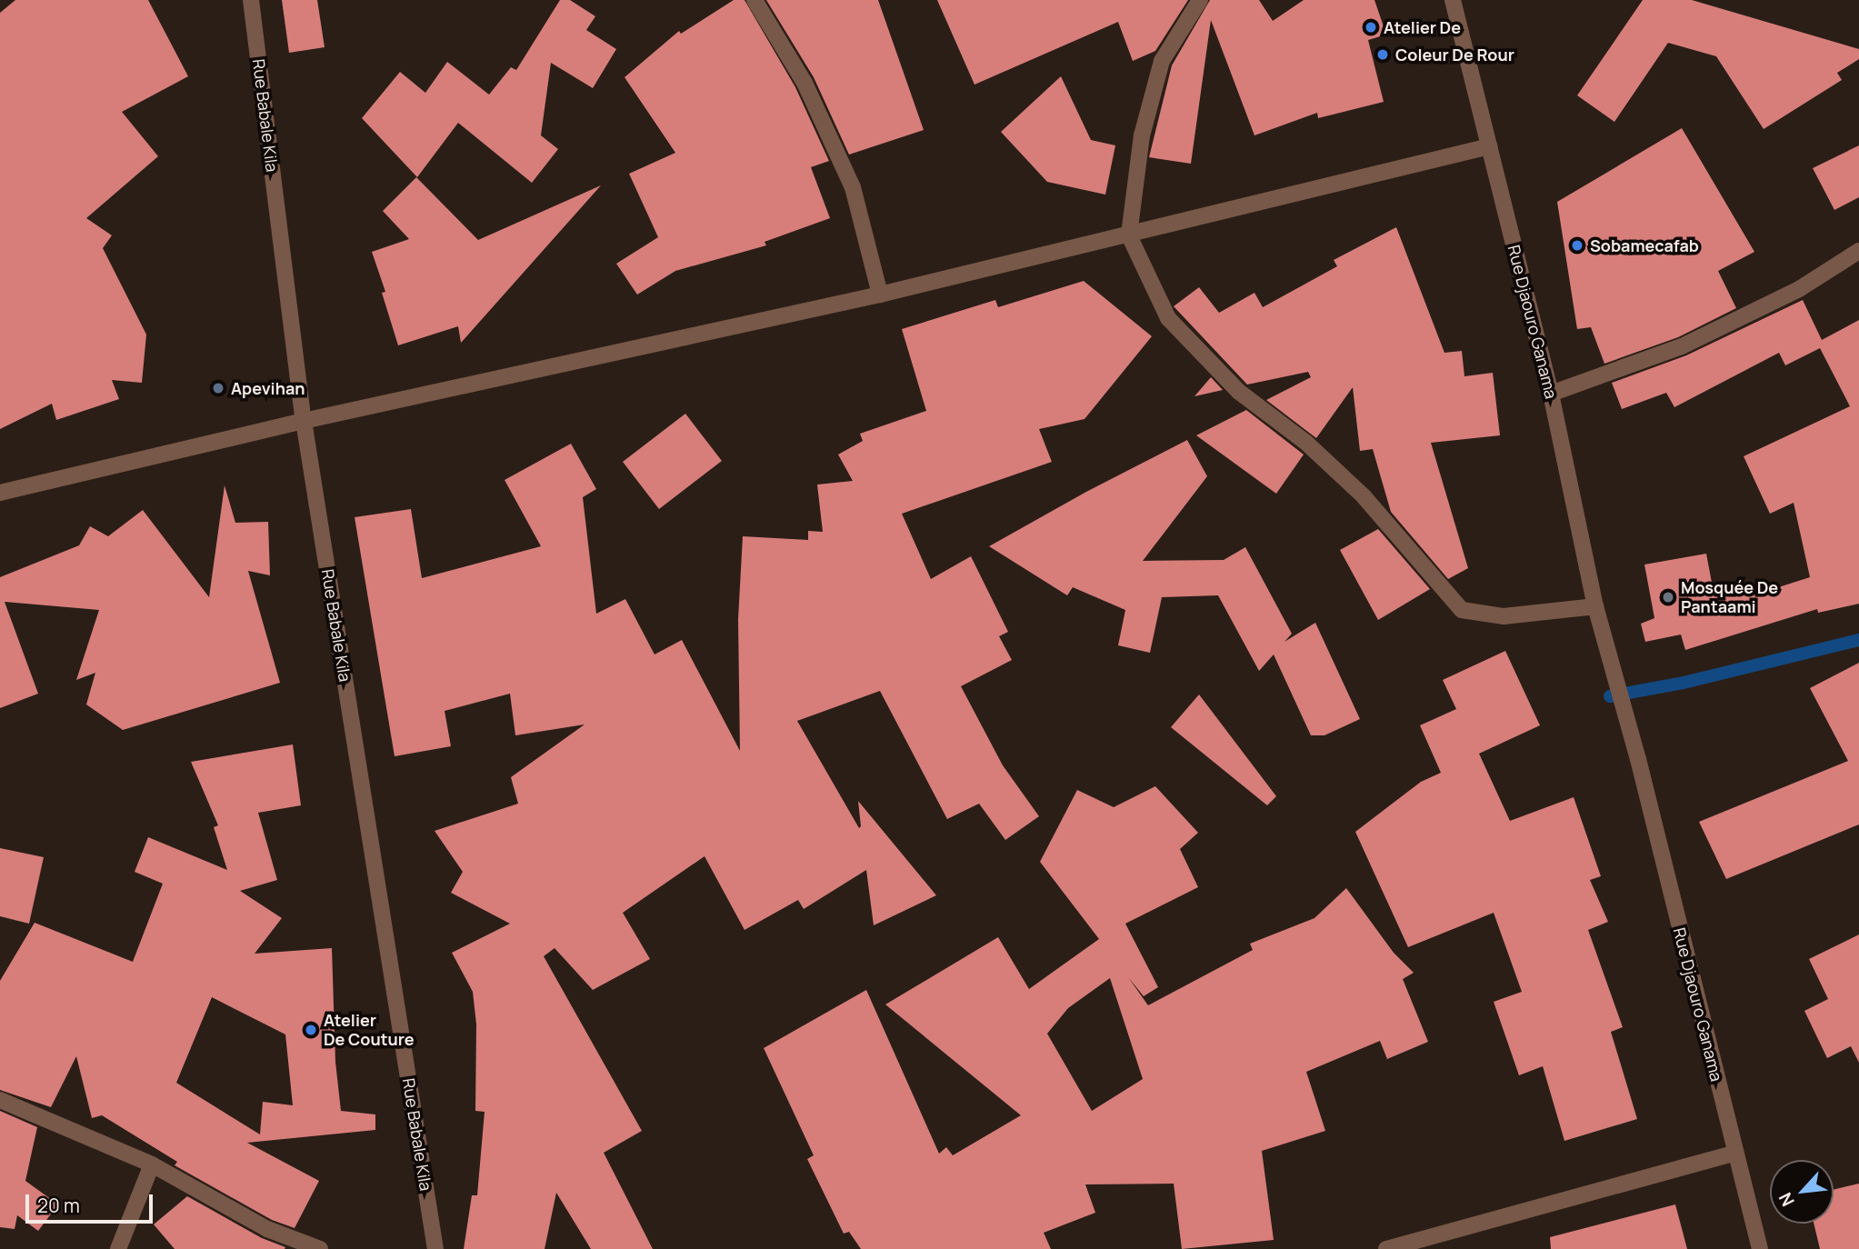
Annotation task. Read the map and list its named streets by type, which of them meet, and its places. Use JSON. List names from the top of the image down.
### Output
{
  "streets": {
    "street": ["Rue Babale Kila", "Rue Djaouro Ganama"]
  },
  "places": [
    "Atelier De",
    "Coleur De Rour",
    "Sobamecafab",
    "Apevihan",
    "Mosquée De Pantaami",
    "Atelier De Couture"
  ],
  "scale_bar": "20 m",
  "north": "bottom left"
}
